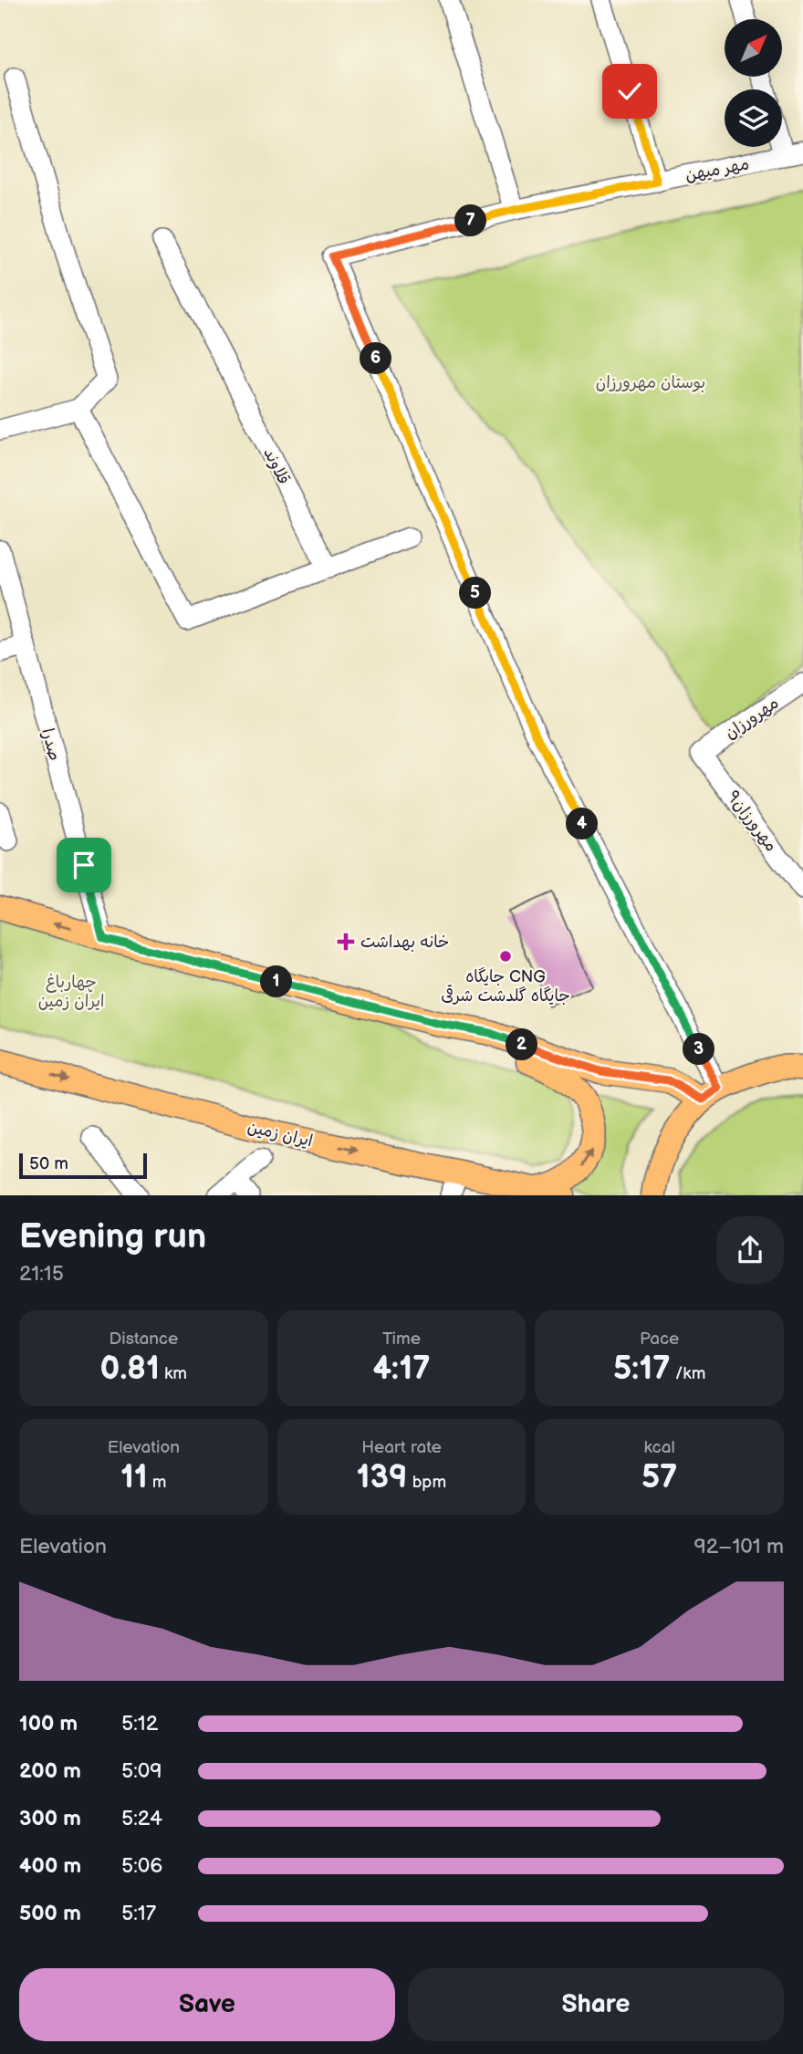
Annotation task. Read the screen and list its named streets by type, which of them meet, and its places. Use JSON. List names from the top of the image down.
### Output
{
  "streets": {
    "main road": ["ایران زمین"],
    "street": [
      "مهر میهن",
      "قلاوند",
      "مهرورزان",
      "صدرا",
      "مهرورزان۹"
    ]
  },
  "crossings": [
    ["مهرورزان", "مهرورزان۹"]
  ],
  "parks": ["بوستان مهرورزان", "چهارباغ ایران زمین"],
  "places": {
    "health": ["خانه بهداشت"],
    "other": ["جایگاه CNG جایگاه گلدشت شرقی"]
  },
  "scale_bar": "50 m",
  "north": "top right",
  "page": {
    "pins": [
      "7",
      "6",
      "5",
      "4",
      "1",
      "2",
      "3"
    ],
    "scale": "50 m",
    "heading": ["Evening run", "21:15"],
    "stats": [
      ["Distance", "0.81 km"],
      ["Time", "4:17"],
      ["Pace", "5:17 /km"],
      ["Elevation", "11 m"],
      ["Heart rate", "139 bpm"],
      ["kcal", "57"]
    ],
    "chart": ["Elevation", "92–101 m"],
    "list": [
      {
        "name": "100 m",
        "note": "5:12"
      },
      {
        "name": "200 m",
        "note": "5:09"
      },
      {
        "name": "300 m",
        "note": "5:24"
      },
      {
        "name": "400 m",
        "note": "5:06"
      },
      {
        "name": "500 m",
        "note": "5:17"
      }
    ],
    "buttons": ["Save", "Share"]
  }
}
